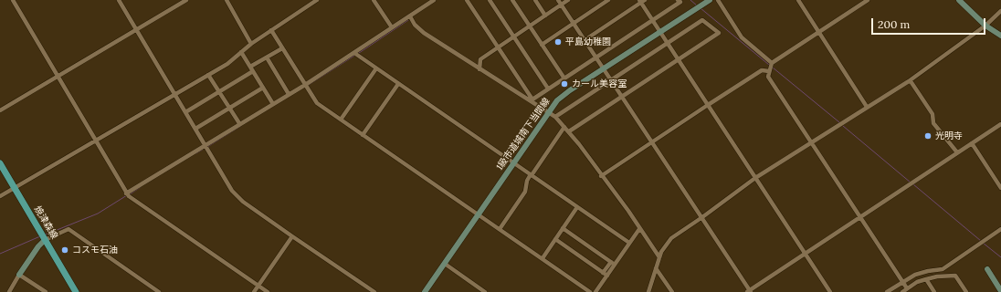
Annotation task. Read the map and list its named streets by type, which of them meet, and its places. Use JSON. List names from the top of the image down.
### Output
{
  "streets": {
    "main road": ["焼津森線"],
    "street": ["1級市道城南下当間線"]
  },
  "places": [
    "平島幼稚園",
    "カール美容室",
    "光明寺",
    "コスモ石油"
  ],
  "scale_bar": "200 m"
}
